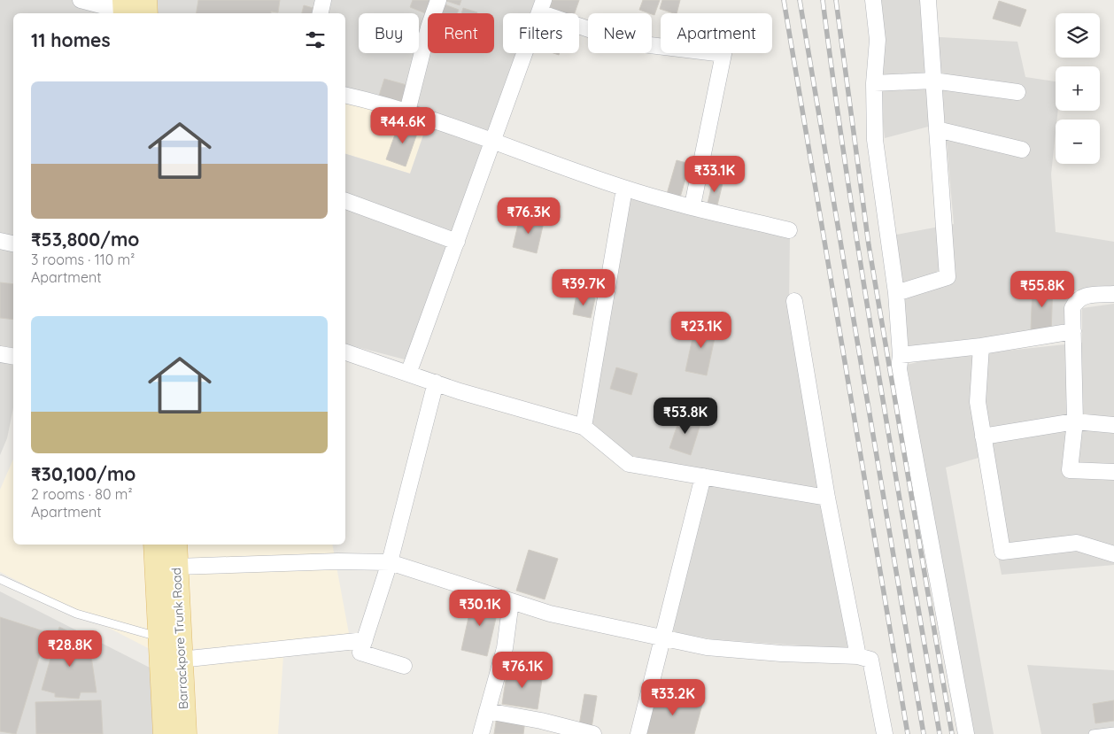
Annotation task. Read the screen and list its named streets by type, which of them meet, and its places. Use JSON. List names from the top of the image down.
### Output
{
  "streets": {
    "main road": ["Barrackpore Trunk Road"]
  },
  "page": {
    "map_buttons": ["+", "−"],
    "chip": [
      "Buy",
      "Rent",
      "Filters",
      "New",
      "Apartment"
    ],
    "heading": "11 homes",
    "list": [
      {
        "name": "₹53,800/mo",
        "note": "3 rooms · 110 m² · Apartment"
      },
      {
        "name": "₹30,100/mo",
        "note": "2 rooms · 80 m² · Apartment"
      }
    ],
    "price": [
      "₹44.6K",
      "₹33.1K",
      "₹76.3K",
      "₹39.7K",
      "₹55.8K",
      "₹23.1K",
      "₹53.8K",
      "₹30.1K",
      "₹28.8K",
      "₹76.1K",
      "₹33.2K"
    ]
  }
}
